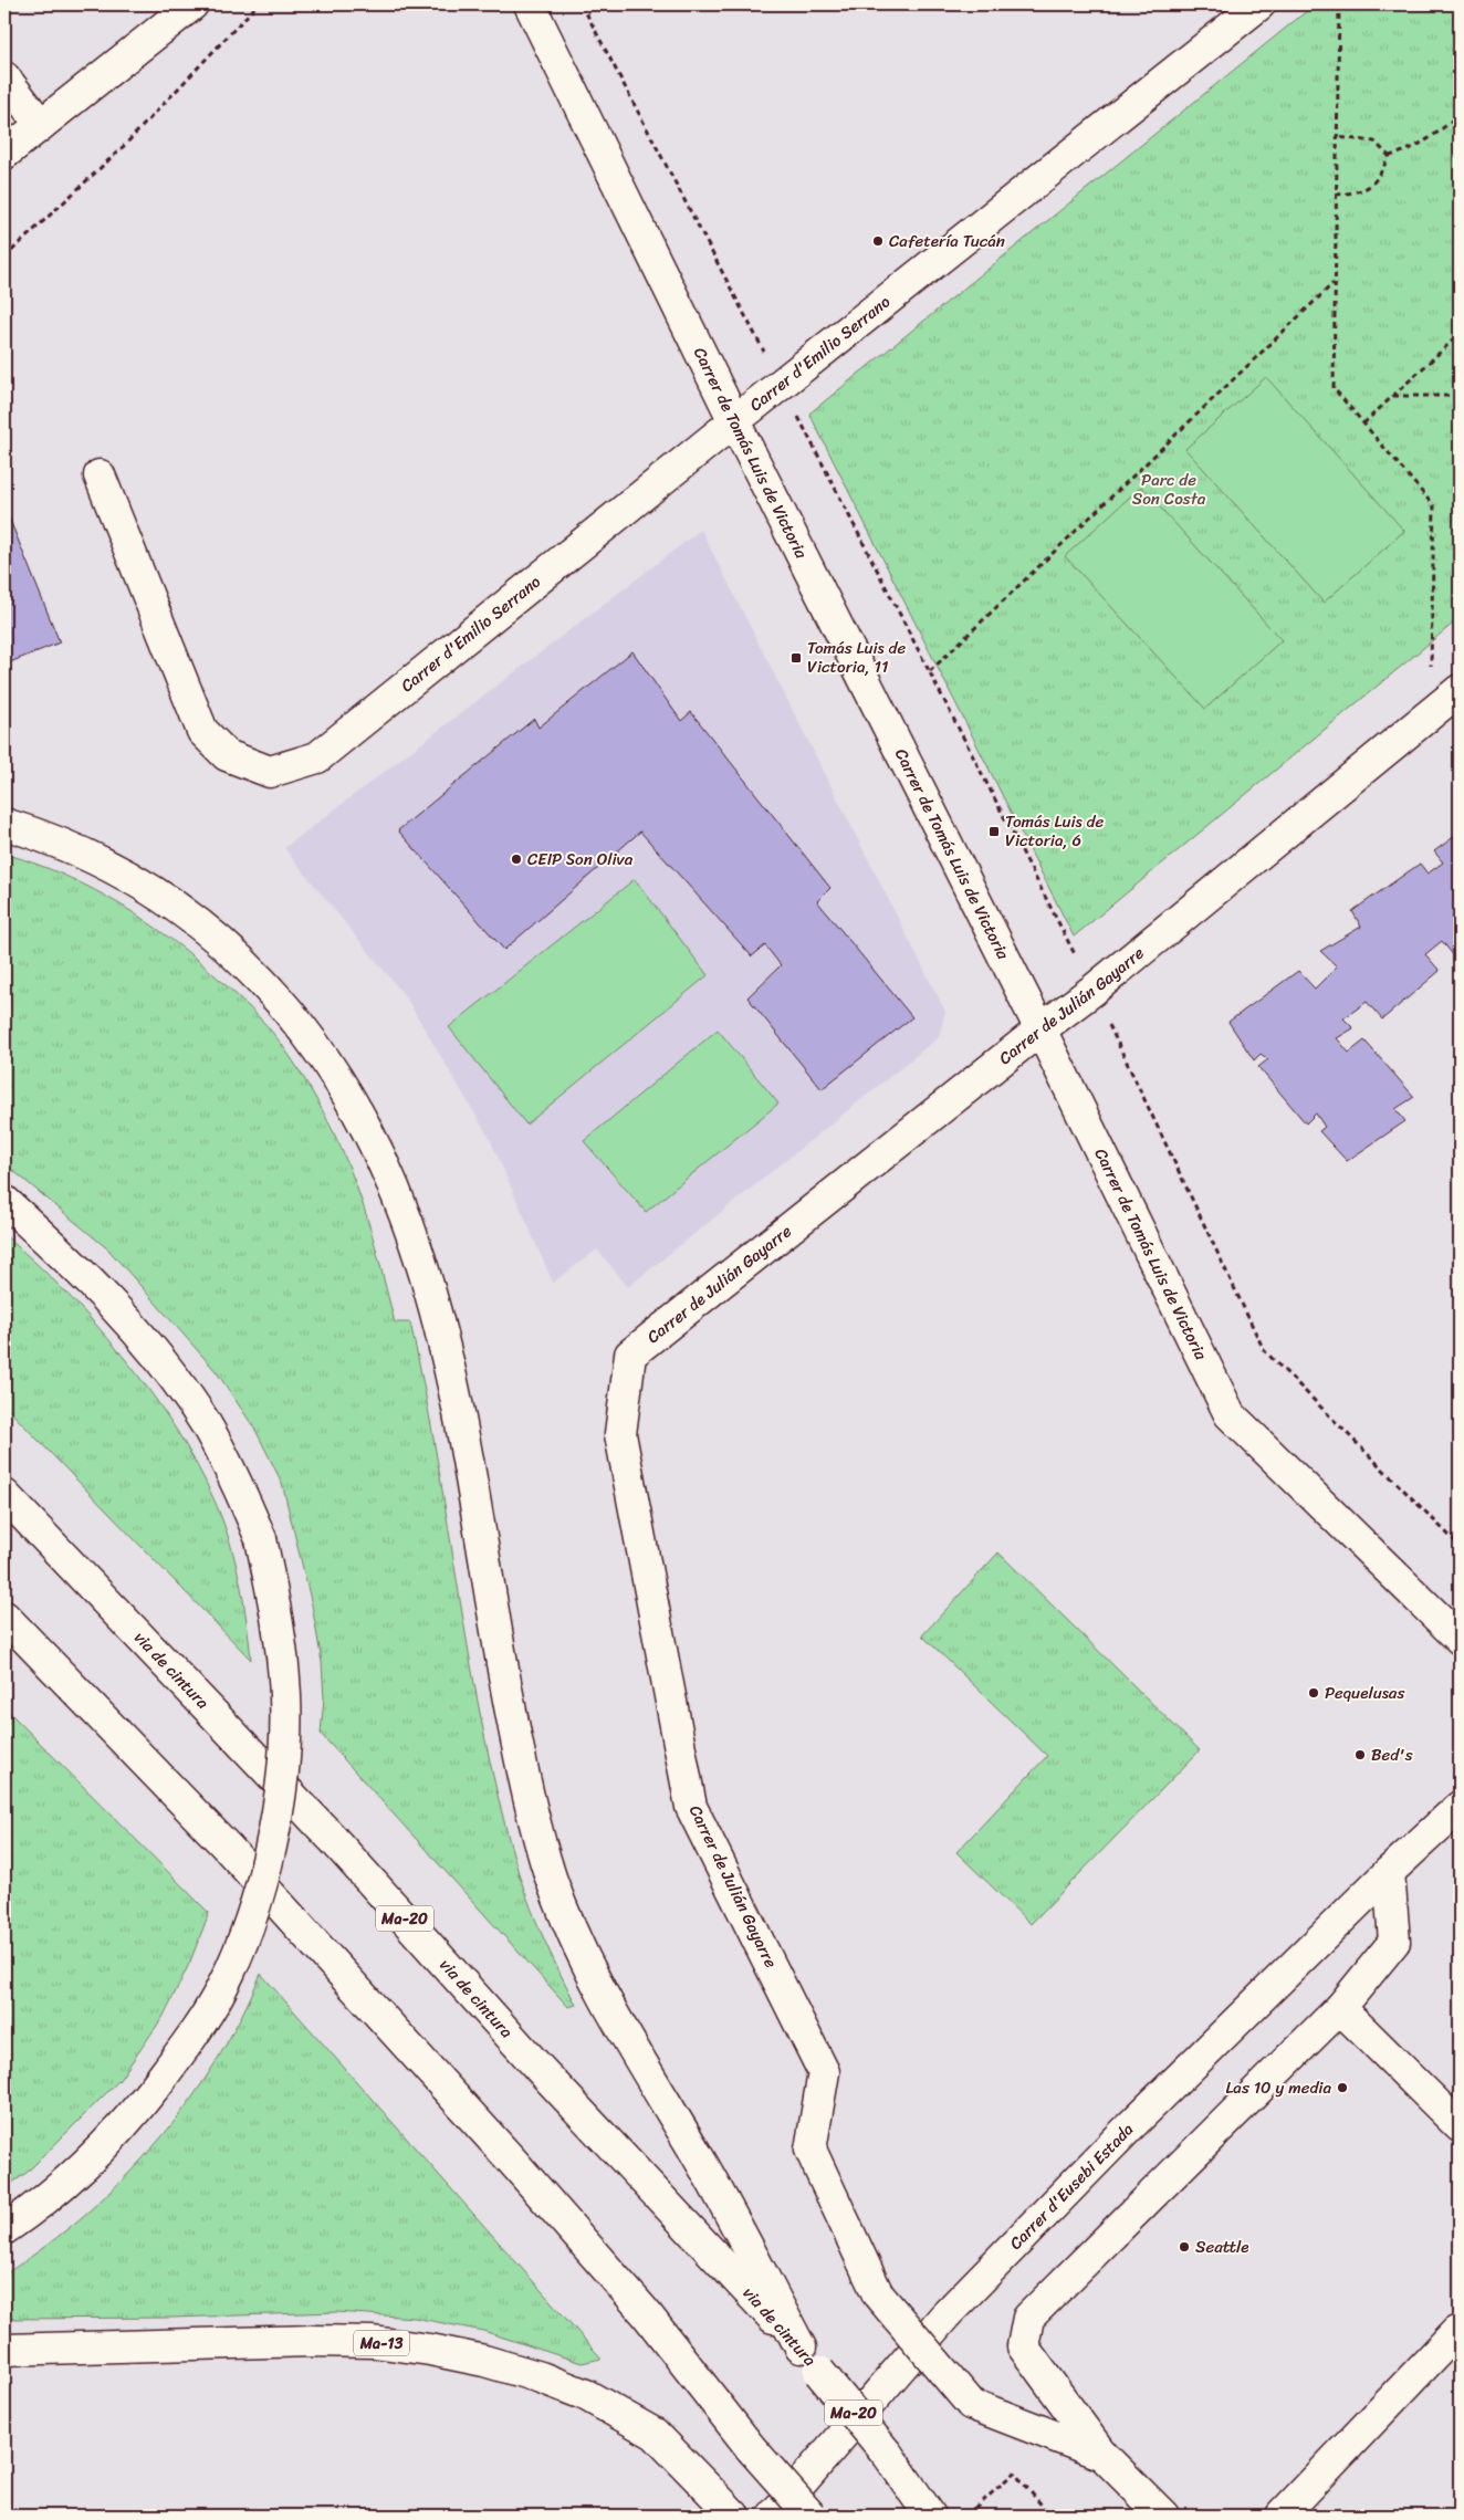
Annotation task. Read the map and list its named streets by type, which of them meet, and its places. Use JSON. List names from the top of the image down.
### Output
{
  "streets": {
    "main road": [
      "Carrer d'Emilio Serrano",
      "Carrer de Tomás Luis de Victoria",
      "Carrer de Julián Gayarre",
      "via de cintura",
      "Ma-20",
      "Carrer d'Eusebi Estada",
      "Ma-13"
    ]
  },
  "crossings": [
    ["Carrer d'Emilio Serrano", "Carrer de Tomás Luis de Victoria"],
    ["Carrer de Tomás Luis de Victoria", "Carrer de Julián Gayarre"]
  ],
  "parks": ["Parc de Son Costa"],
  "places": {
    "other": [
      "Cafetería Tucán",
      "CEIP Son Oliva",
      "Pequelusas",
      "Bed's",
      "Las 10 y media",
      "Seattle"
    ],
    "transit": ["Tomás Luis de Victoria, 11", "Tomás Luis de Victoria, 6"]
  }
}
